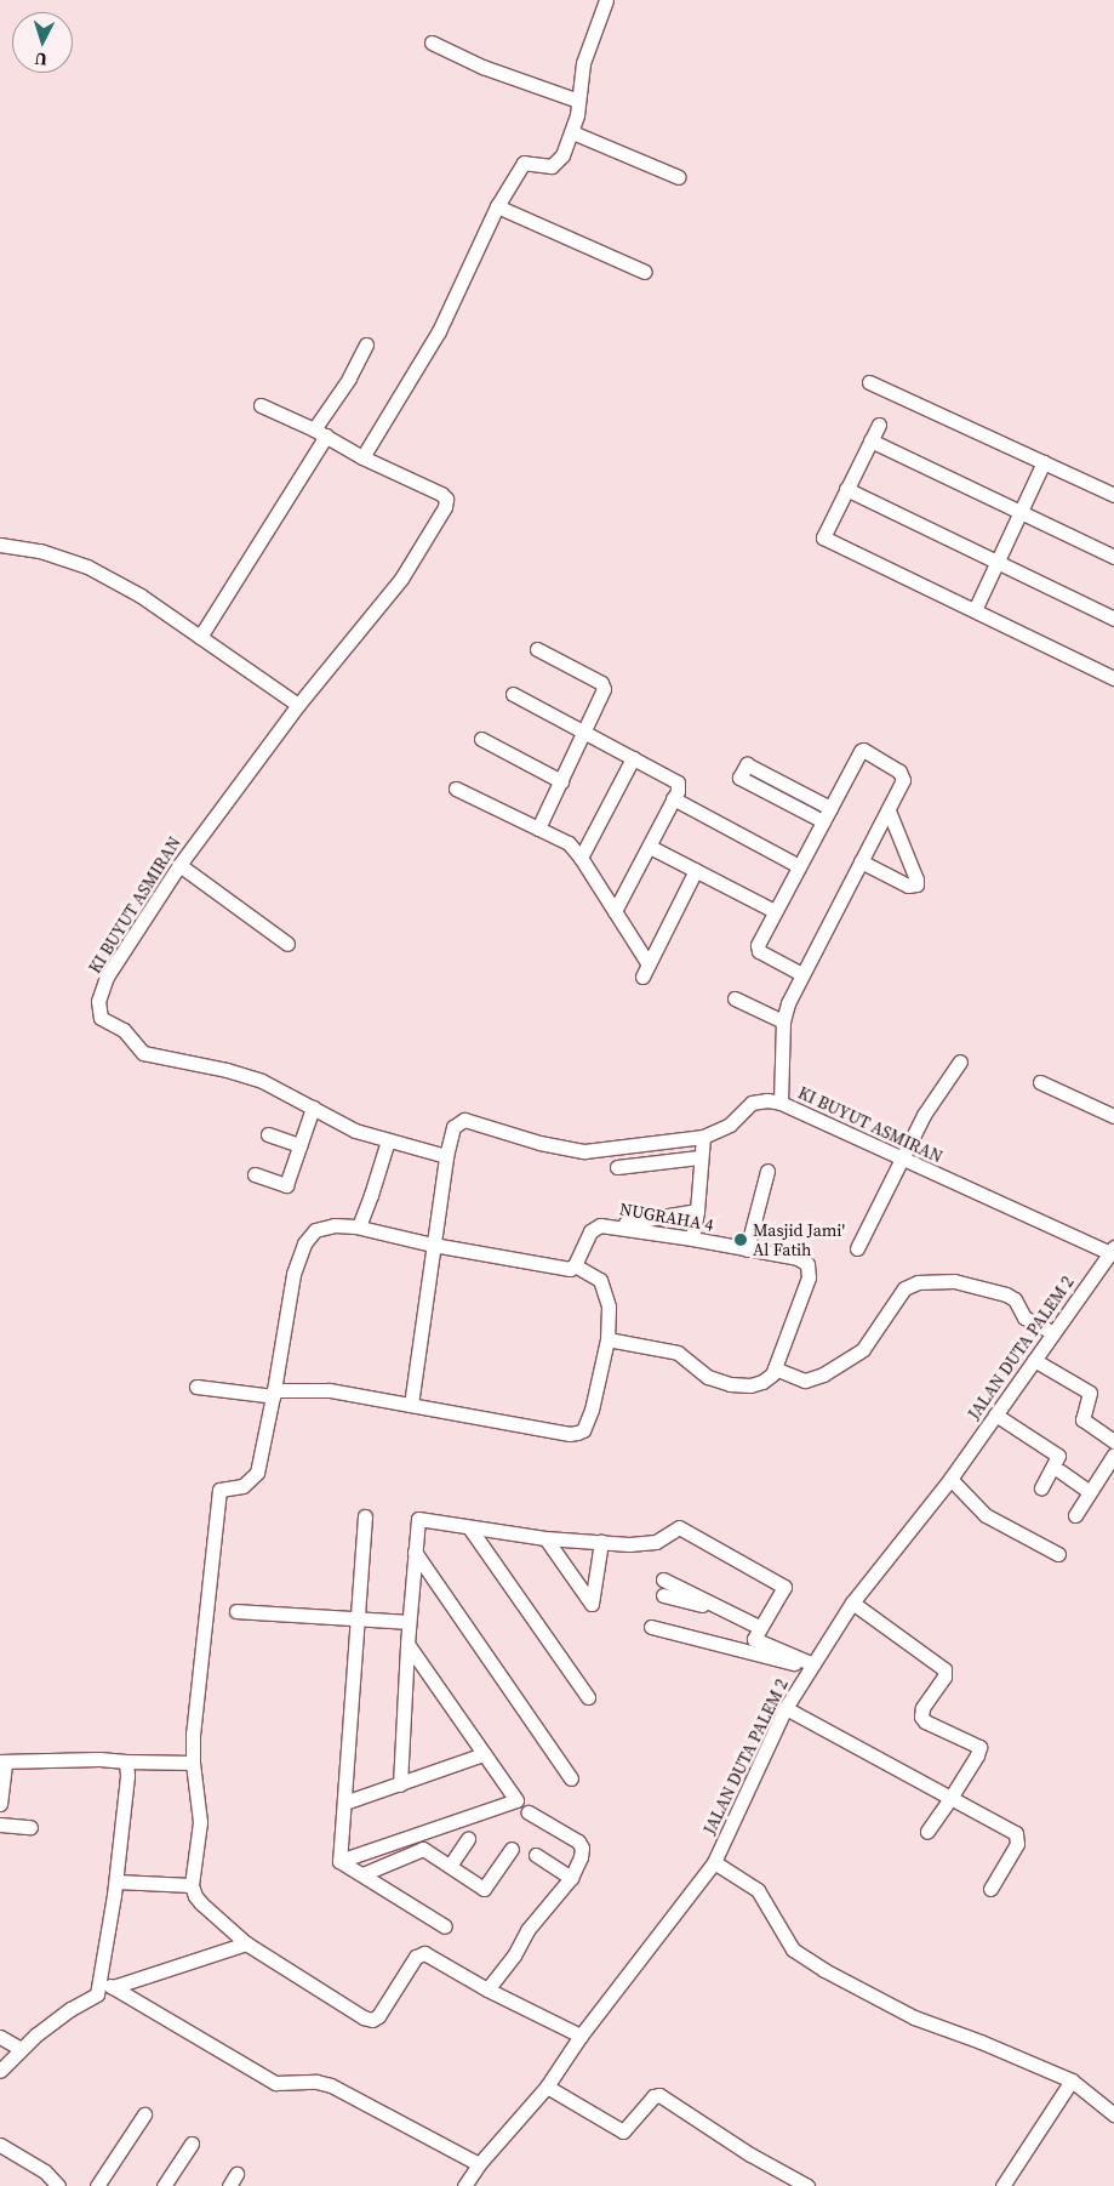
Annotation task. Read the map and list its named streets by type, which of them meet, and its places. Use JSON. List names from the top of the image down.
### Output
{
  "streets": {
    "street": ["KI BUYUT ASMIRAN", "NUGRAHA 4", "JALAN DUTA PALEM 2"]
  },
  "crossings": [
    ["KI BUYUT ASMIRAN", "JALAN DUTA PALEM 2"]
  ],
  "places": ["Masjid Jami' Al Fatih"],
  "north": "bottom"
}
